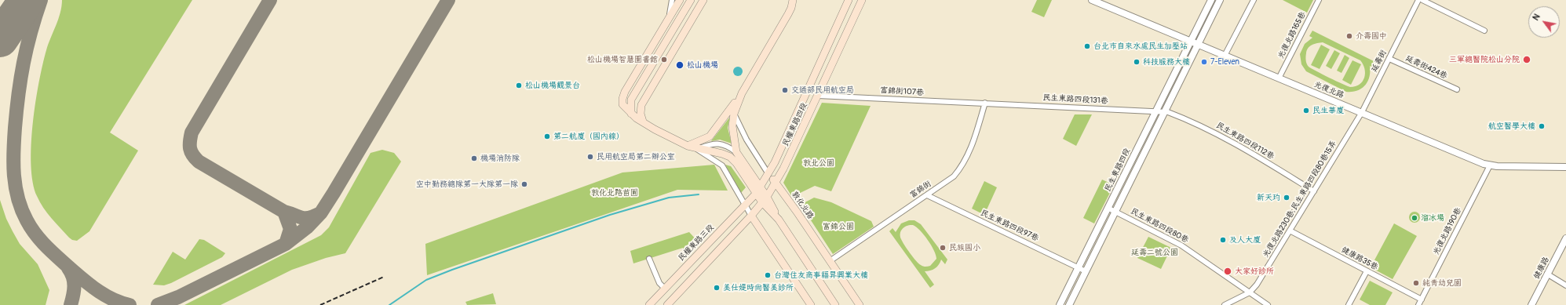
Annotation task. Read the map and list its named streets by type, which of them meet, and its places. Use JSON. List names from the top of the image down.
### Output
{
  "streets": {
    "main road": ["民權東路四段", "敦化北路", "民權東路三段"],
    "street": [
      "光復北路165巷",
      "延壽街",
      "延壽街424巷",
      "光復北路",
      "富錦街107巷",
      "民生東路四段131巷",
      "民生東路四段112巷",
      "民生東路四段",
      "富錦街",
      "光復北路230巷;民生東路四段80巷15弄",
      "民生東路四段97巷",
      "民生東路四段80巷",
      "光復北路190巷",
      "健康路35巷",
      "健康路"
    ]
  },
  "crossings": [
    ["光復北路165巷", "光復北路"],
    ["延壽街", "延壽街424巷"],
    ["延壽街", "光復北路"],
    ["延壽街", "光復北路230巷;民生東路四段80巷15弄"],
    ["光復北路", "民生東路四段"],
    ["光復北路", "光復北路230巷;民生東路四段80巷15弄"],
    ["光復北路", "光復北路190巷"],
    ["富錦街107巷", "民生東路四段131巷"],
    ["富錦街107巷", "民權東路四段"],
    ["富錦街107巷", "富錦街"],
    ["民生東路四段131巷", "民生東路四段112巷"],
    ["民生東路四段131巷", "民生東路四段"],
    ["民生東路四段131巷", "富錦街"],
    ["民權東路四段", "敦化北路"],
    ["民權東路四段", "民權東路三段"],
    ["民生東路四段112巷", "民生東路四段"],
    ["民生東路四段112巷", "光復北路230巷;民生東路四段80巷15弄"],
    ["民生東路四段", "民生東路四段97巷"],
    ["民生東路四段", "民生東路四段80巷"],
    ["富錦街", "敦化北路"],
    ["富錦街", "民生東路四段97巷"],
    ["光復北路230巷;民生東路四段80巷15弄", "民生東路四段80巷"],
    ["光復北路230巷;民生東路四段80巷15弄", "健康路35巷"],
    ["光復北路190巷", "健康路35巷"]
  ],
  "parks": [
    "敦北公園",
    "敦化北路苗圃",
    "富錦公園",
    "延壽二號公園"
  ],
  "places": [
    "介壽國中",
    "台北市自來水處民生加壓站",
    "松山機場智慧圖書館",
    "三軍總醫院松山分院",
    "科技服務大樓",
    "7-Eleven",
    "松山機場",
    "松山機場觀景台",
    "交通部民用航空局",
    "民生華廈",
    "航空醫學大樓",
    "第二航廈（國內線）",
    "民用航空局第二辦公室",
    "機場消防隊",
    "空中勤務總隊第一大隊第一隊",
    "新天玓",
    "溜冰場",
    "及人大廈",
    "民族國小",
    "大家好診所",
    "台灣住友商事福昇興業大樓",
    "純青幼兒園",
    "美仕媞時尚醫美診所"
  ],
  "north": "top left"
}
